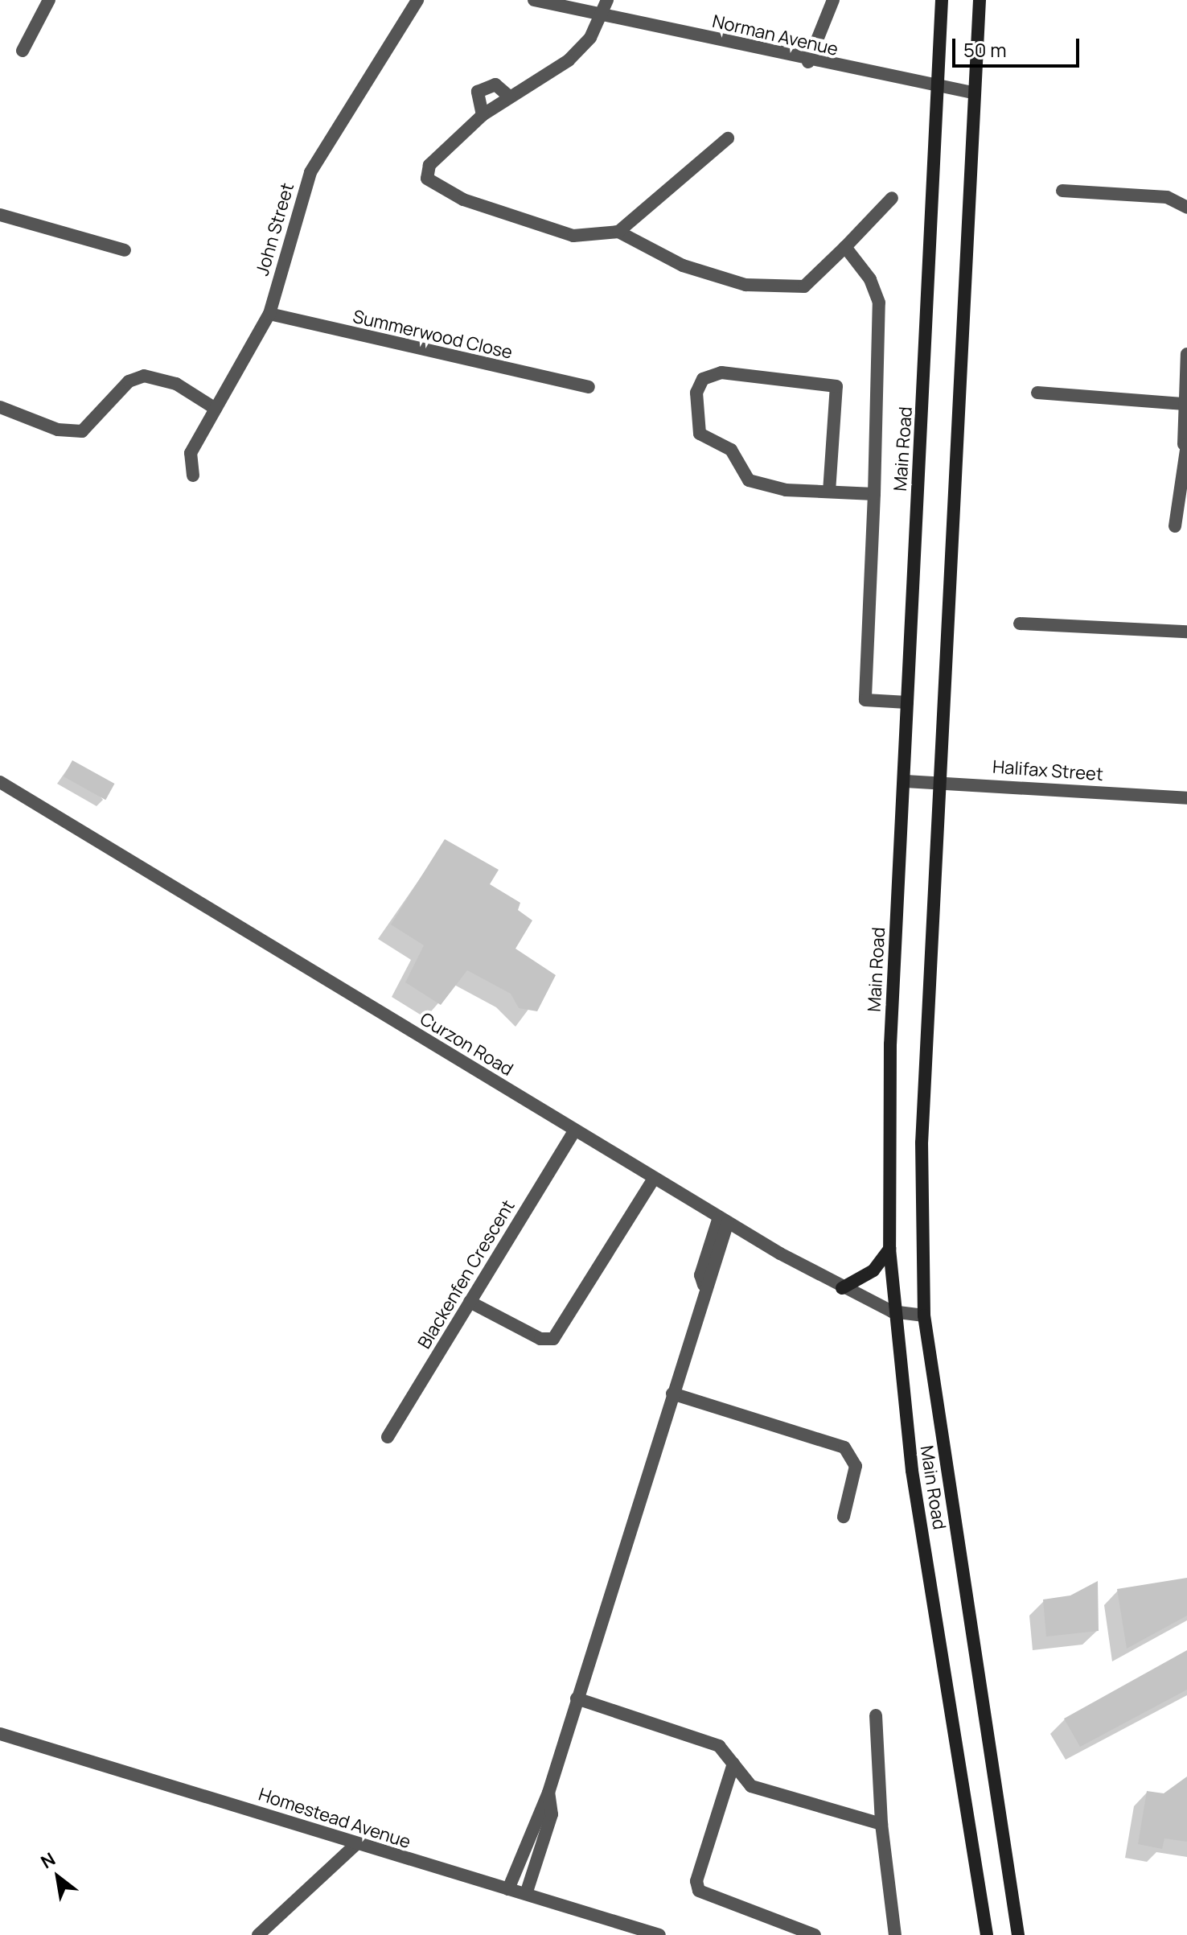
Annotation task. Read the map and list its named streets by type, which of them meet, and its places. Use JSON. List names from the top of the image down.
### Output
{
  "streets": {
    "main road": ["Main Road"],
    "street": [
      "Norman Avenue",
      "John Street",
      "Summerwood Close",
      "Halifax Street",
      "Curzon Road",
      "Blackenfen Crescent",
      "Homestead Avenue"
    ]
  },
  "crossings": [
    ["Norman Avenue", "Main Road"],
    ["John Street", "Summerwood Close"],
    ["Main Road", "Halifax Street"],
    ["Main Road", "Curzon Road"],
    ["Curzon Road", "Blackenfen Crescent"]
  ],
  "scale_bar": "50 m",
  "north": "top left"
}
